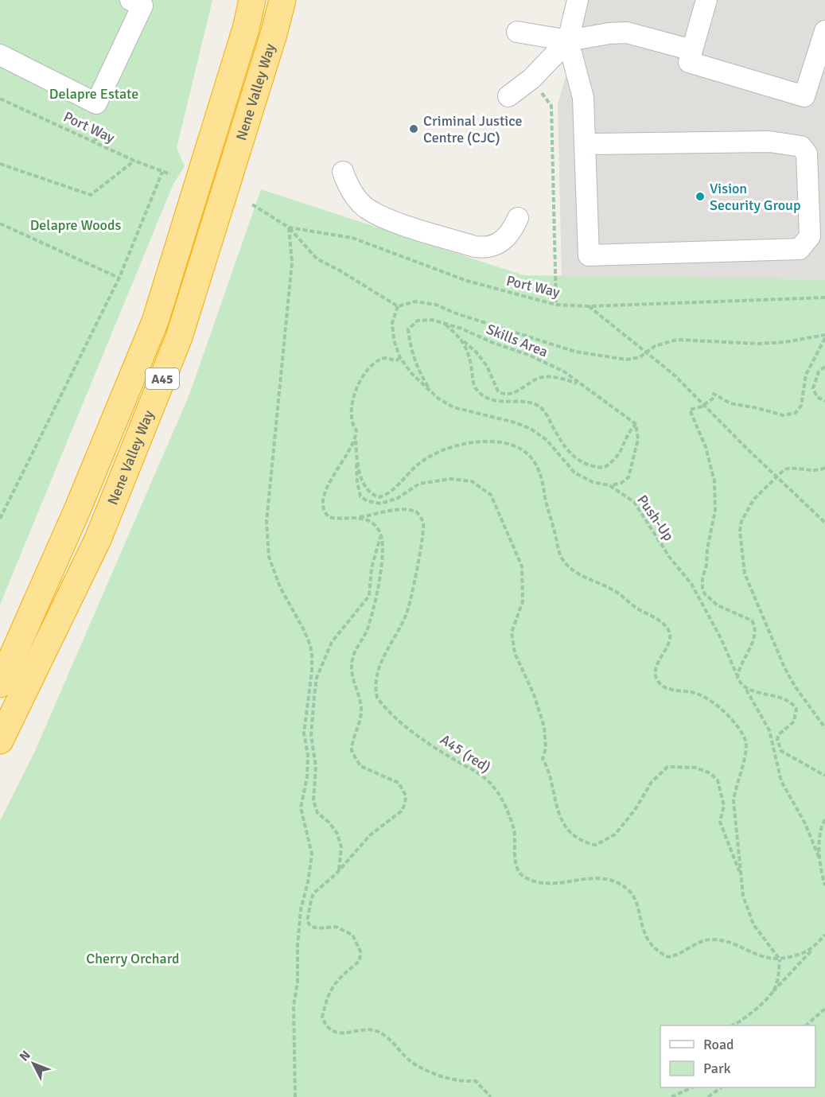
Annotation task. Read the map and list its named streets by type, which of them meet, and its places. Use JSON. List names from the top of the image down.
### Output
{
  "streets": {
    "highway": ["Nene Valley Way", "A45"],
    "path": [
      "Port Way",
      "Skills Area",
      "Push-Up",
      "A45 (red)"
    ]
  },
  "crossings": [
    ["Skills Area", "Push-Up"]
  ],
  "parks": ["Delapre Estate", "Delapre Woods", "Cherry Orchard"],
  "places": ["Criminal Justice Centre (CJC)", "Vision Security Group"],
  "legend": ["Road", "Park"],
  "north": "top left"
}
